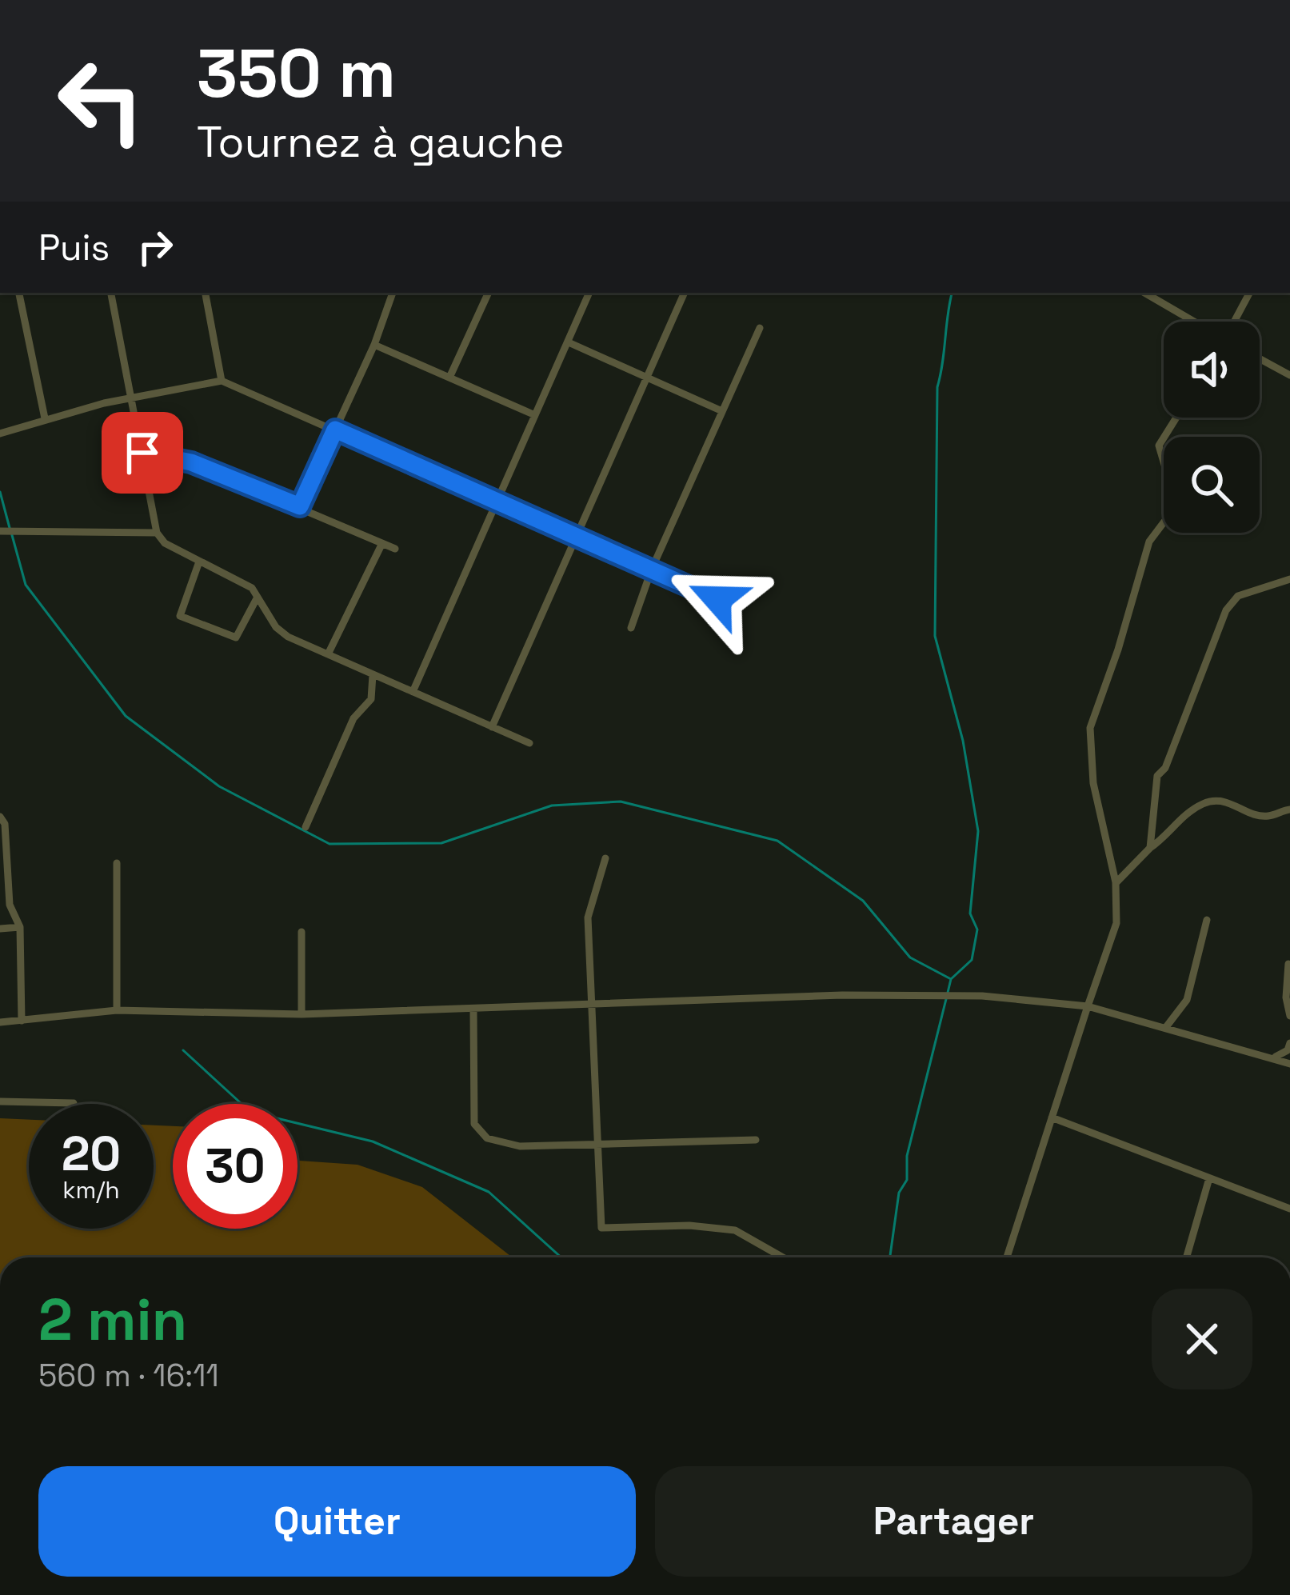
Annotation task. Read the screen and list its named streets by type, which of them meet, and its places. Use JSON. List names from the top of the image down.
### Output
{
  "page": {
    "turn": ["350 m", "Tournez à gauche"],
    "then": "Puis",
    "speed": "20 km/h",
    "limit": "30",
    "heading": ["2 min", "560 m · 16:11"],
    "buttons": ["Quitter", "Partager"]
  }
}
